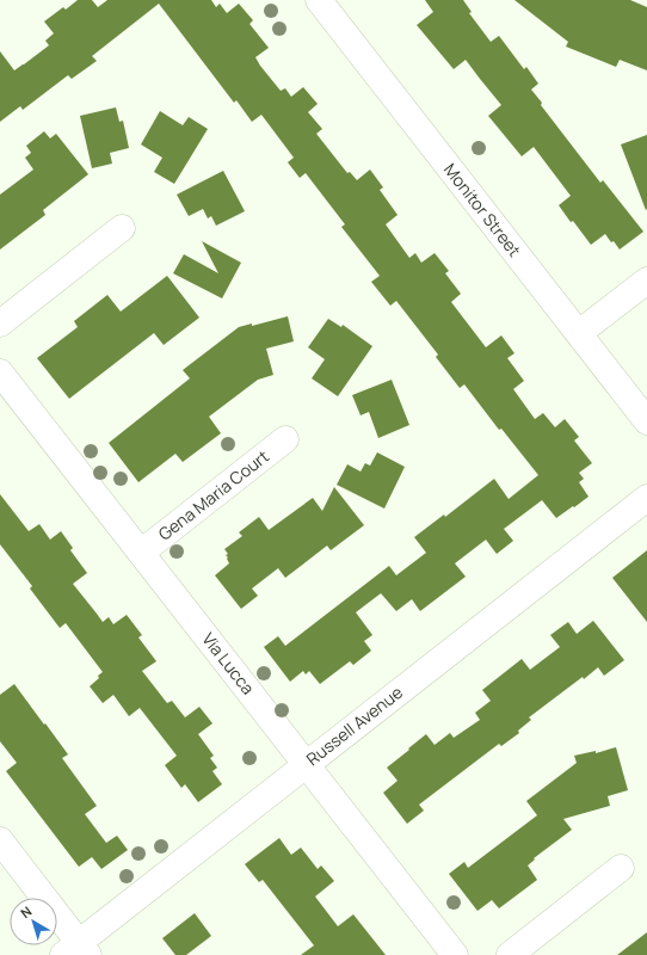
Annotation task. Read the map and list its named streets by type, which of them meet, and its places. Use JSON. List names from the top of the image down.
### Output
{
  "streets": {
    "street": [
      "Monitor Street",
      "Gena Maria Court",
      "Via Lucca",
      "Russell Avenue"
    ]
  },
  "crossings": [
    ["Gena Maria Court", "Via Lucca"],
    ["Via Lucca", "Russell Avenue"]
  ],
  "north": "top left"
}
